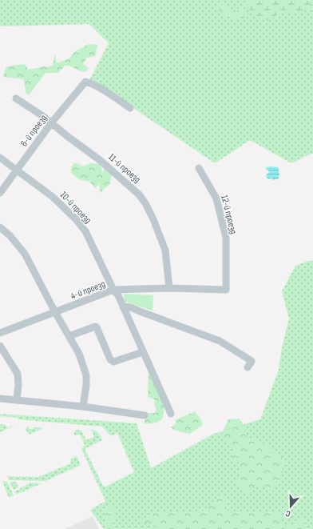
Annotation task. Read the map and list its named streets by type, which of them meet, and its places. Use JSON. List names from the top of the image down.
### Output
{
  "streets": {
    "street": [
      "6-й проезд",
      "11-й проезд",
      "10-й проезд",
      "12-й проезд",
      "4-й проезд"
    ]
  },
  "crossings": [
    ["6-й проезд", "11-й проезд"],
    ["6-й проезд", "10-й проезд"],
    ["11-й проезд", "4-й проезд"],
    ["10-й проезд", "4-й проезд"],
    ["12-й проезд", "4-й проезд"]
  ],
  "north": "bottom"
}
